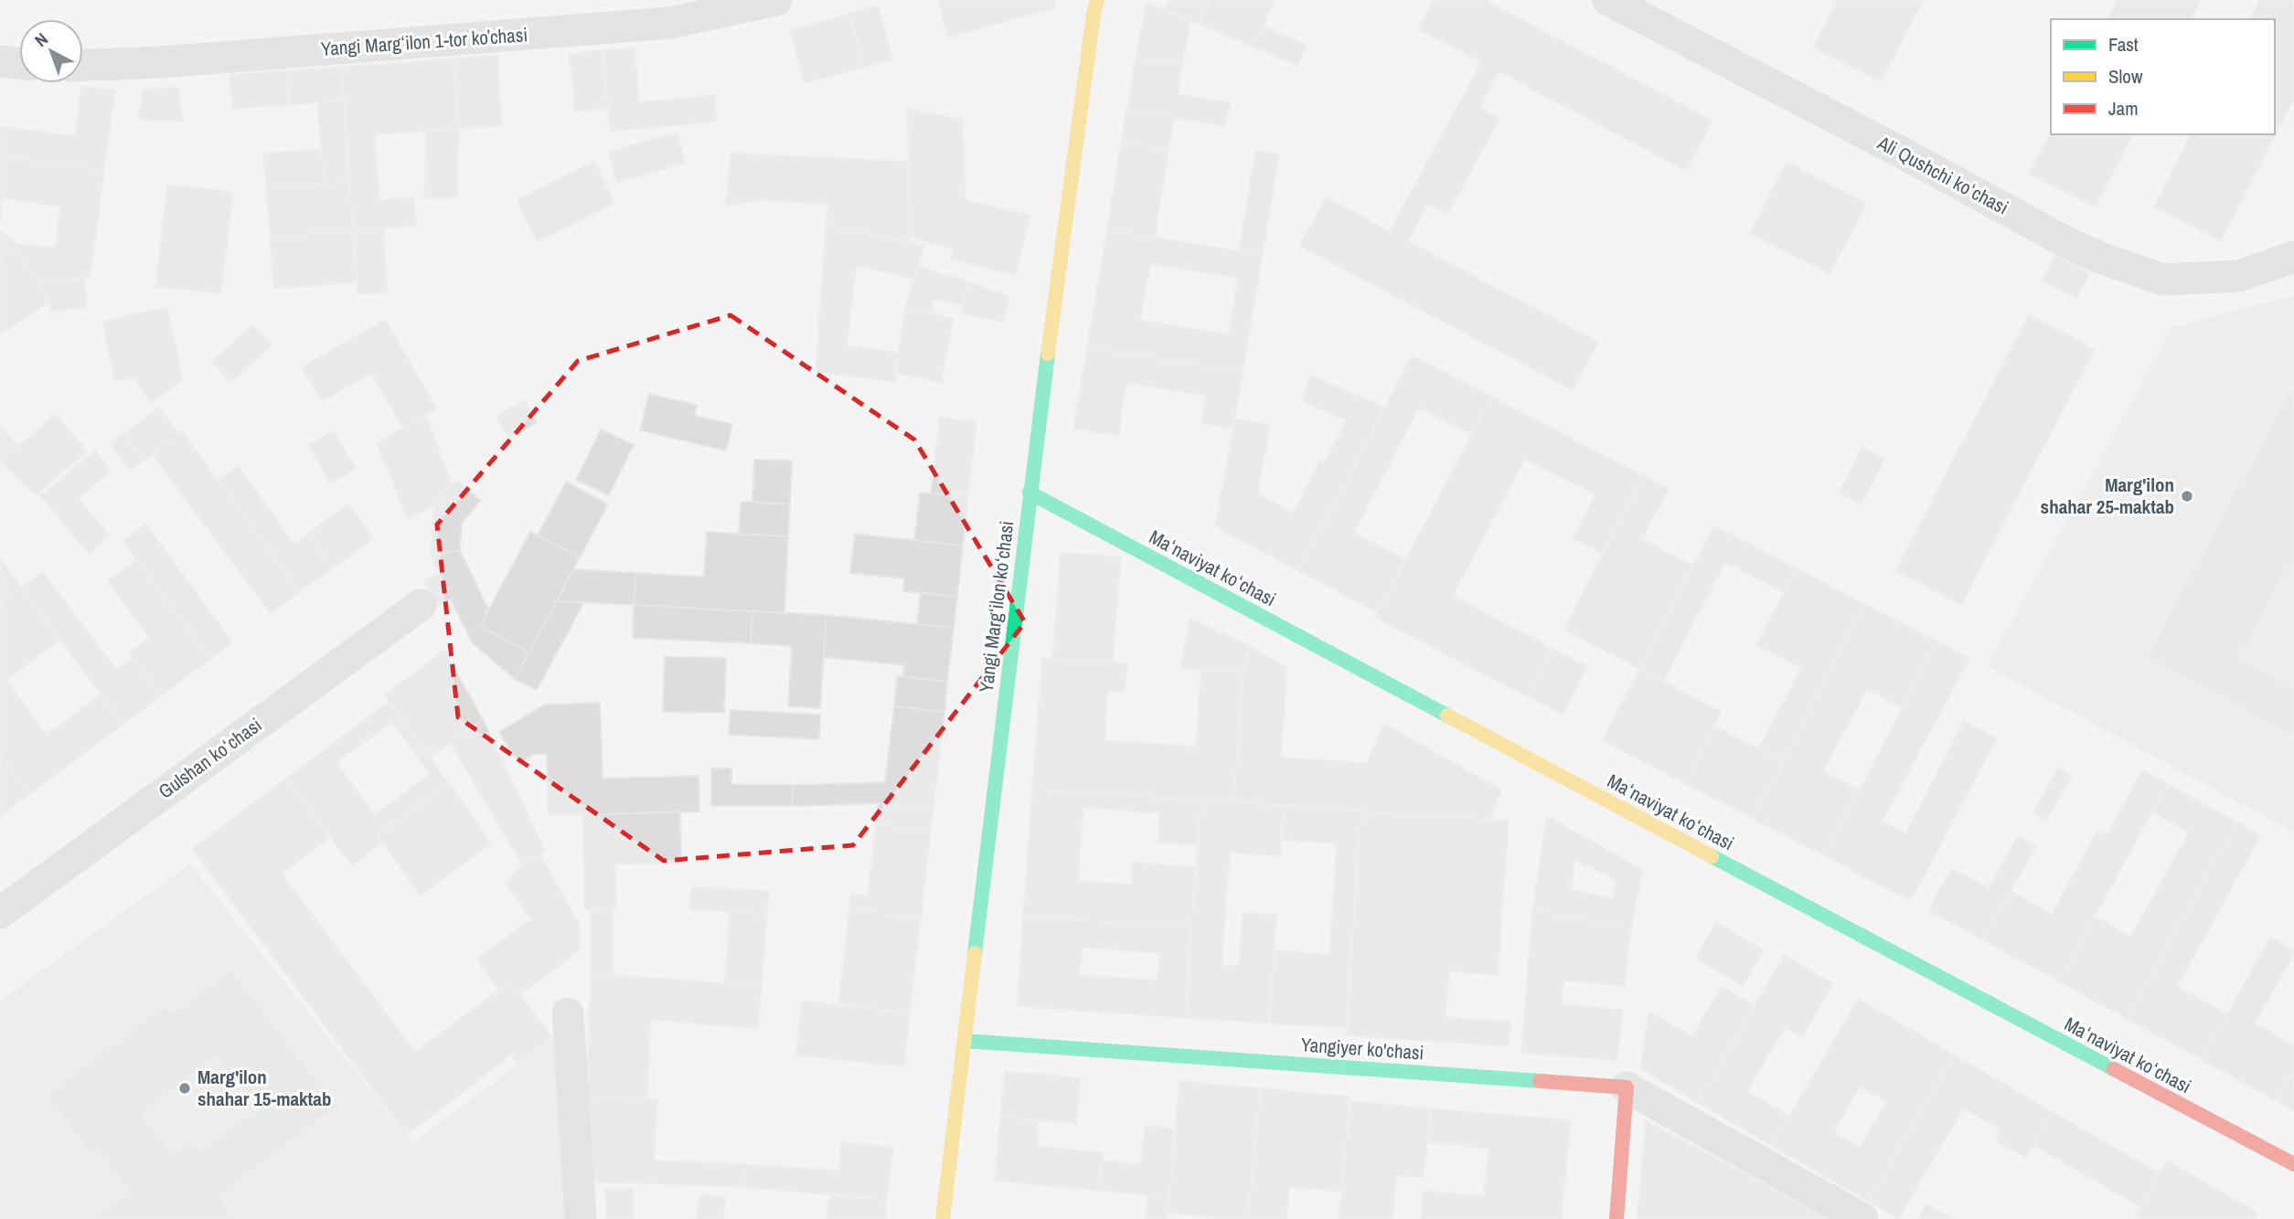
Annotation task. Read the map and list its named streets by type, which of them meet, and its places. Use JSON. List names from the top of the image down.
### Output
{
  "streets": {
    "street": [
      "Yangi Margʻilon 1-tor koʼchasi",
      "Ali Qushchi koʻchasi",
      "Maʻnaviyat koʻchasi",
      "Yangi Margʻilon koʻchasi",
      "Gulshan koʻchasi",
      "Yangiyer ko'chasi"
    ]
  },
  "crossings": [
    ["Maʻnaviyat koʻchasi", "Yangi Margʻilon koʻchasi"],
    ["Yangi Margʻilon koʻchasi", "Yangiyer ko'chasi"]
  ],
  "places": ["Marg'ilon shahar 25-maktab", "Marg'ilon shahar 15-maktab"],
  "legend": ["Fast", "Slow", "Jam"],
  "north": "top left"
}
